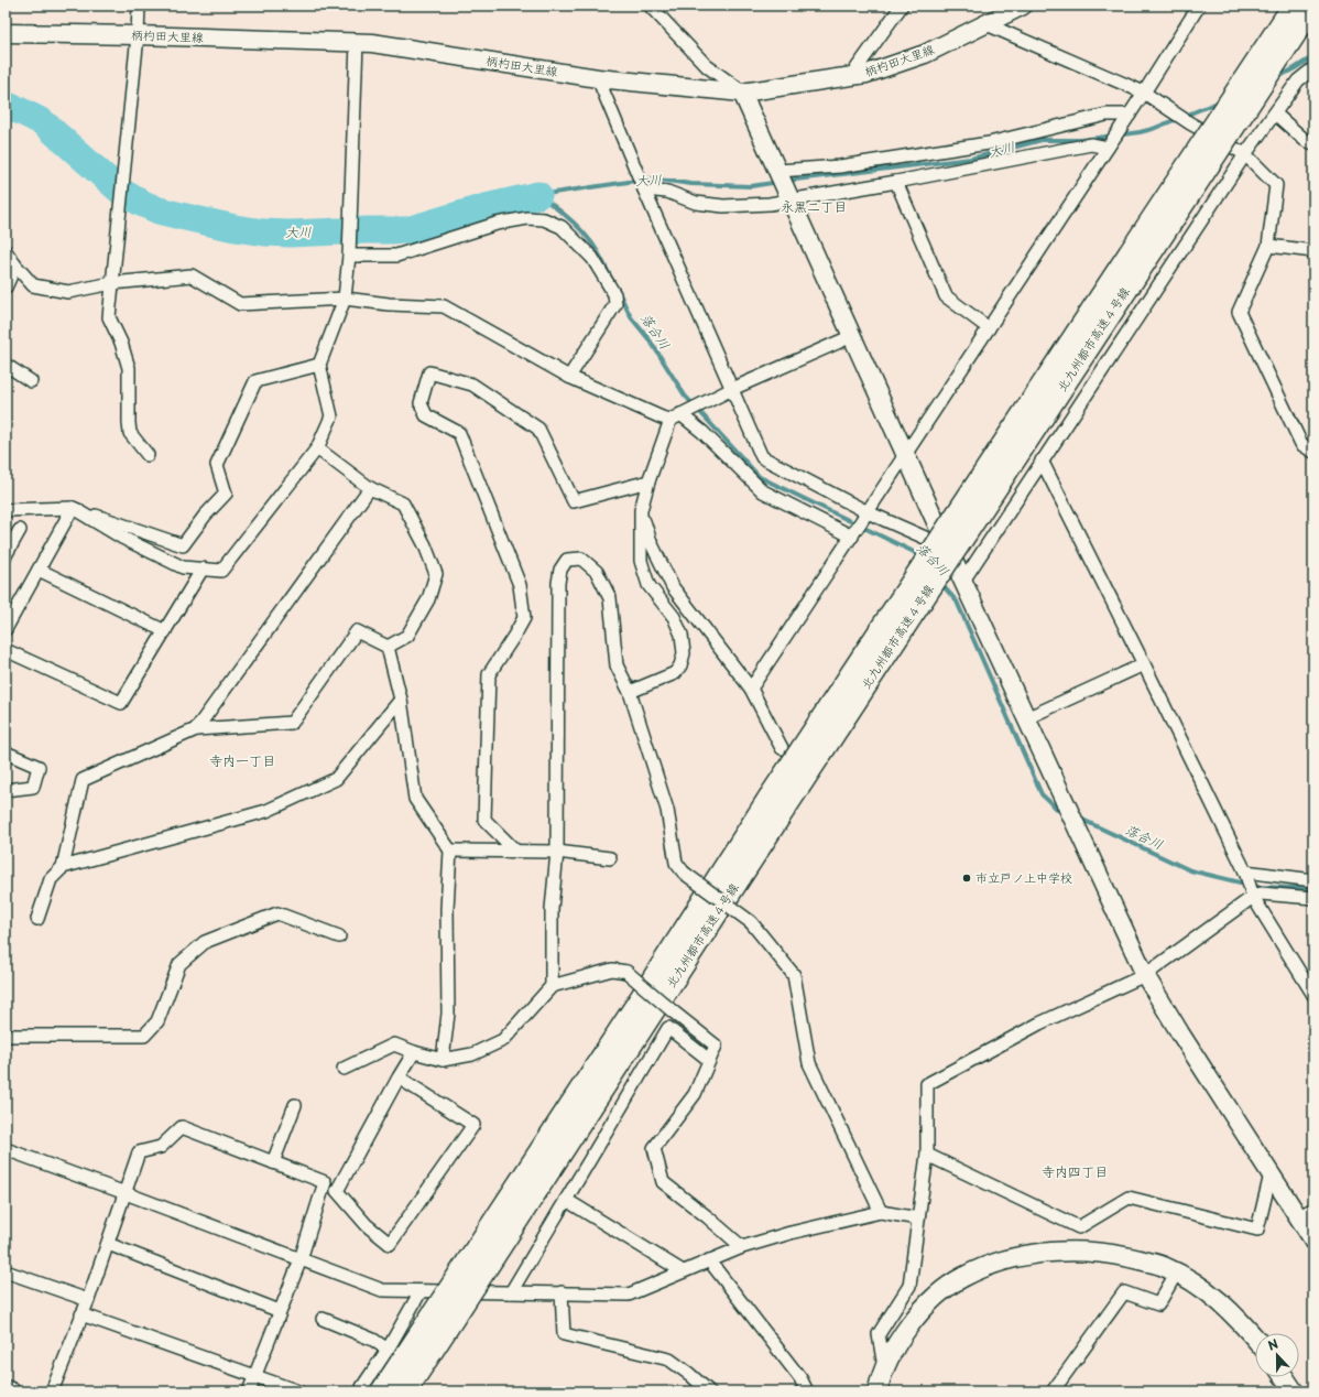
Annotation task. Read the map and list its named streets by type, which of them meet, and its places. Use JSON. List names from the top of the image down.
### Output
{
  "streets": {
    "highway": ["北九州都市高速４号線"],
    "street": ["柄杓田大里線"]
  },
  "districts": ["永黒二丁目", "寺内一丁目", "寺内四丁目"],
  "water": ["大川", "落合川"],
  "places": ["市立戸ノ上中学校"],
  "north": "top"
}
